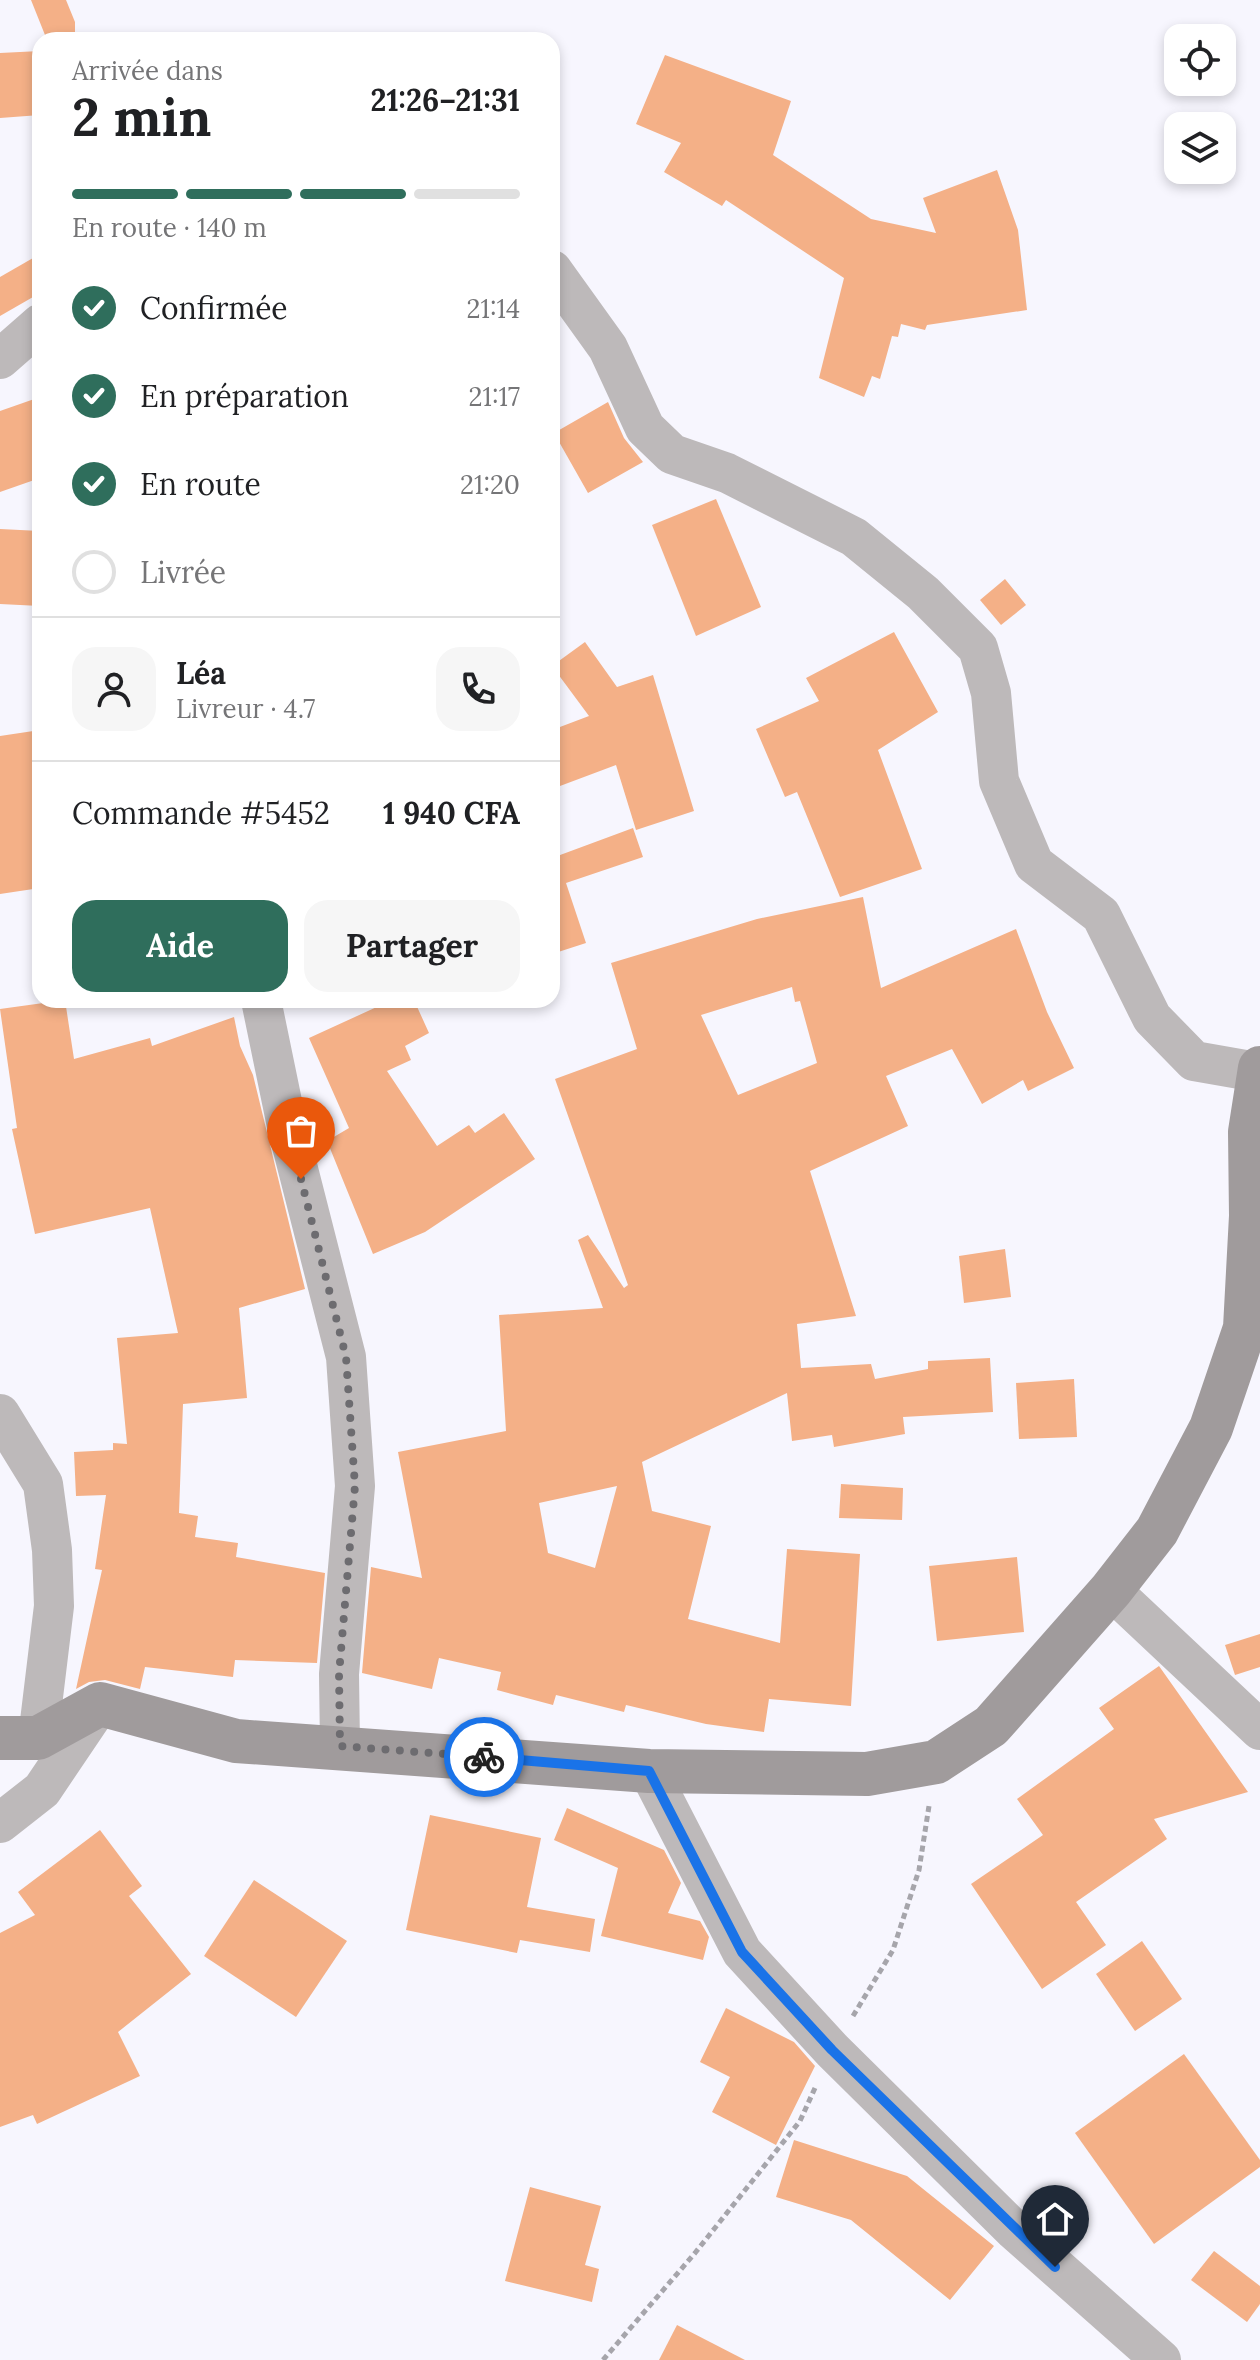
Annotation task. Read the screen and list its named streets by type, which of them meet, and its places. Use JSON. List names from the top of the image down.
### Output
{
  "page": {
    "heading": ["2 min", "Arrivée dans", "21:26–21:31"],
    "panel": [
      "Léa",
      "Livreur · 4.7",
      "Commande #5452",
      "1 940 CFA"
    ],
    "bar": "En route · 140 m",
    "list": [
      ["Confirmée", "21:14"],
      ["En préparation", "21:17"],
      ["En route", "21:20"],
      "Livrée"
    ],
    "buttons": ["Aide", "Partager"]
  }
}
